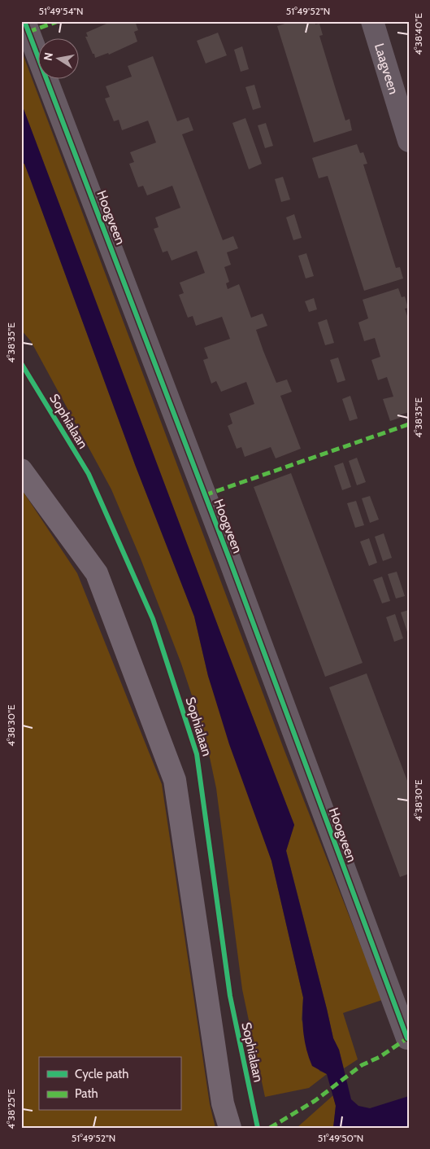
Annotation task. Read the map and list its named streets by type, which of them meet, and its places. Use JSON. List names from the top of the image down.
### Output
{
  "streets": {
    "street": ["Laagveen", "Hoogveen"],
    "cycle path": ["Sophialaan"]
  },
  "legend": ["Cycle path", "Path"],
  "north": "left",
  "coordinates": [
    "51°49'54\"N",
    "51°49'52\"N",
    "4°38'40\"E",
    "4°38'35\"E",
    "4°38'30\"E",
    "4°38'25\"E",
    "51°49'50\"N"
  ]
}
